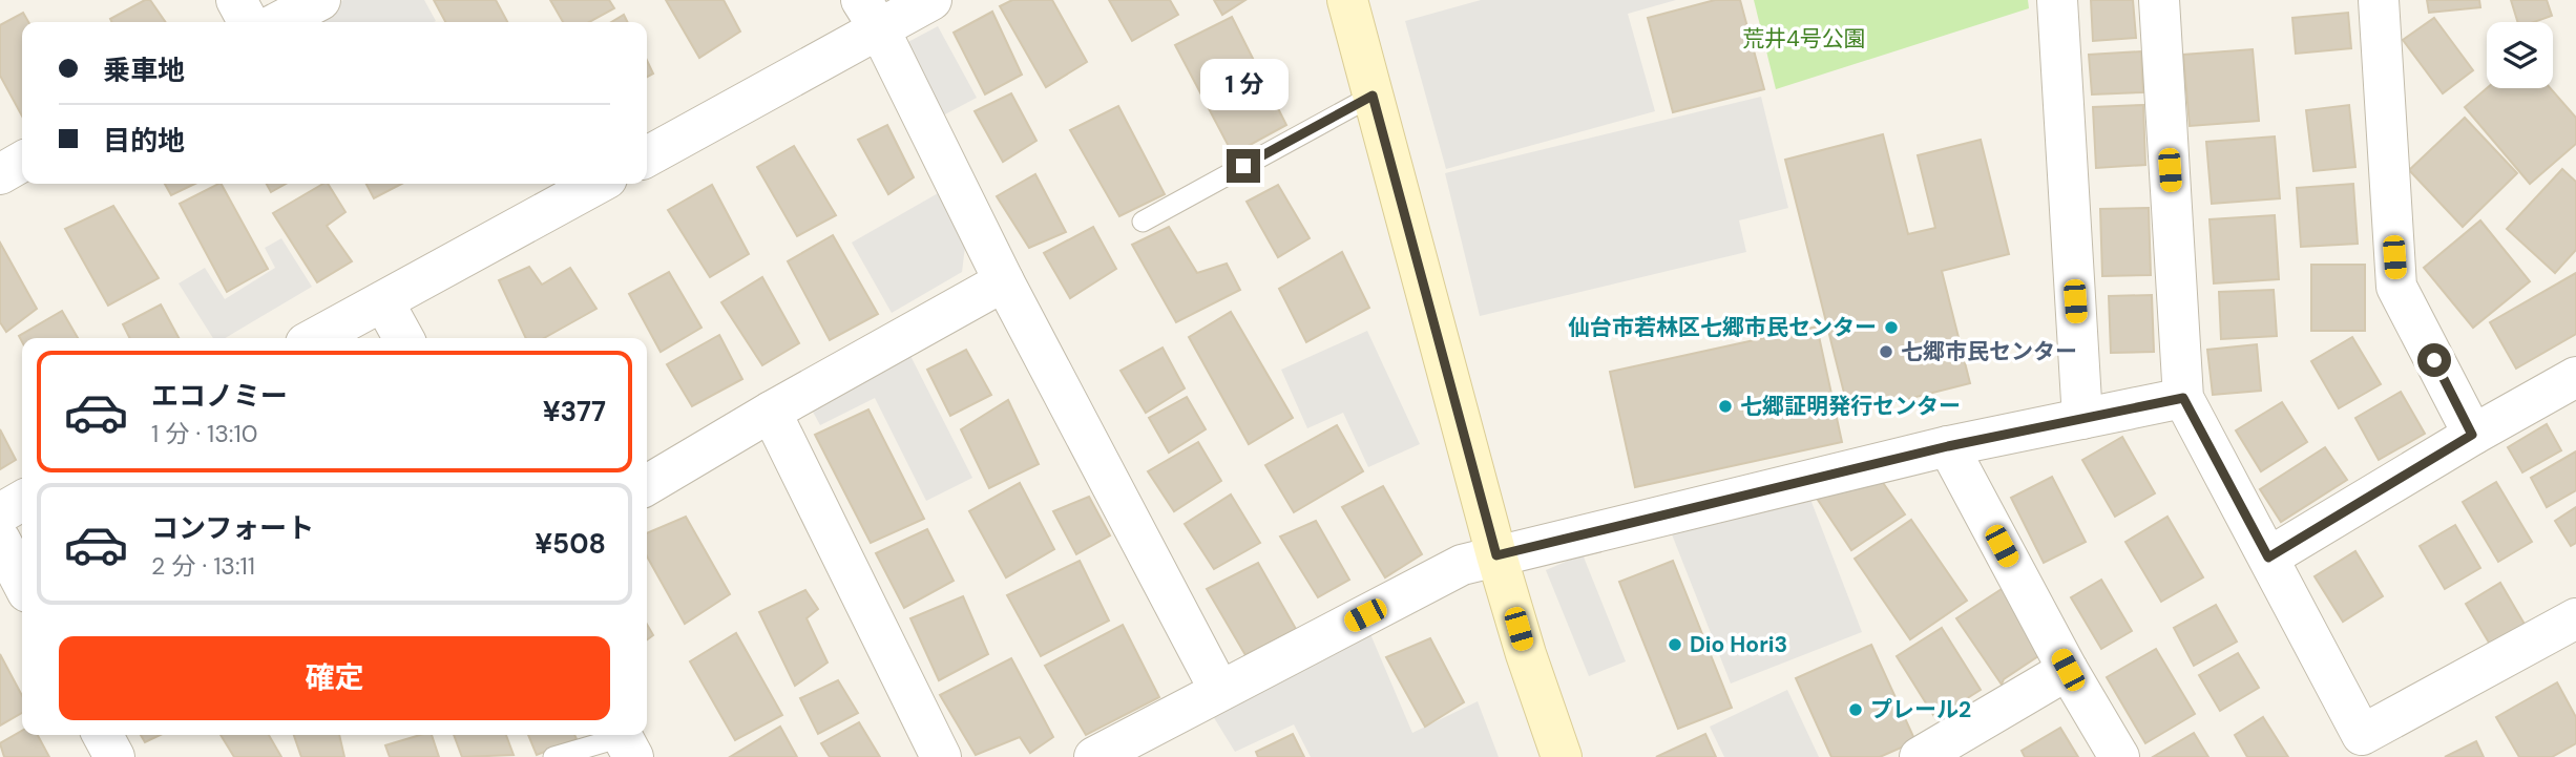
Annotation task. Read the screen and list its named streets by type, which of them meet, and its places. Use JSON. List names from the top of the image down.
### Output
{
  "parks": ["荒井4号公園"],
  "places": [
    "仙台市若林区七郷市民センター",
    "七郷市民センター",
    "七郷証明発行センター",
    "Dio Hori3",
    "プレール2"
  ],
  "page": {
    "banner": ["乗車地", "目的地"],
    "bubble": "1 分",
    "list": [
      {
        "name": "エコノミー",
        "note": "1 分 · 13:10",
        "value": "¥377"
      },
      {
        "name": "コンフォート",
        "note": "2 分 · 13:11",
        "value": "¥508"
      }
    ],
    "buttons": "確定"
  }
}
